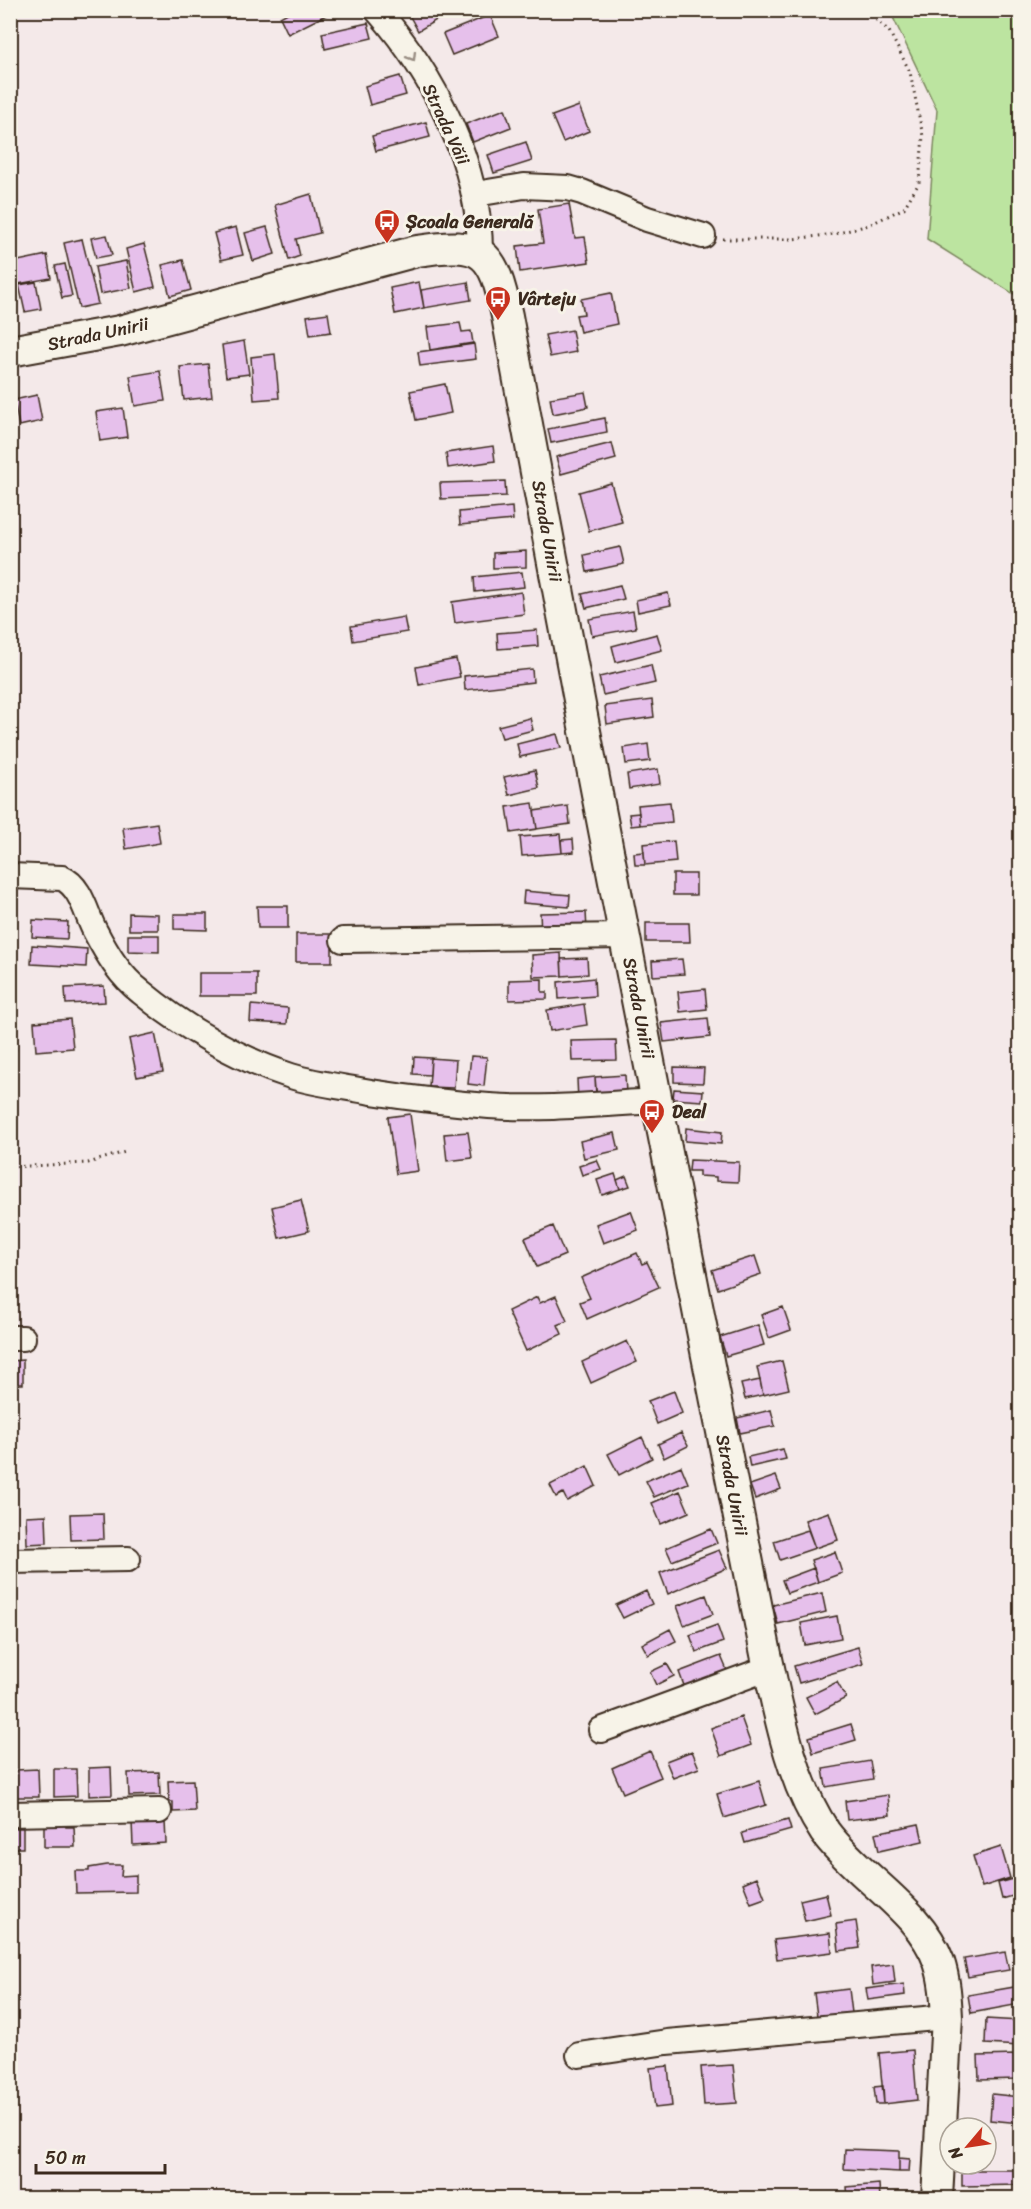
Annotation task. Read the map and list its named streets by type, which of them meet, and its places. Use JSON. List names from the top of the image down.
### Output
{
  "streets": {
    "main road": ["Strada Unirii"],
    "street": ["Strada Văii"]
  },
  "crossings": [
    ["Strada Văii", "Strada Unirii"]
  ],
  "one_way": ["Strada Văii"],
  "places": {
    "bus stop": ["Școala Generală", "Vârteju", "Deal"]
  },
  "scale_bar": "50 m",
  "north": "bottom left"
}
